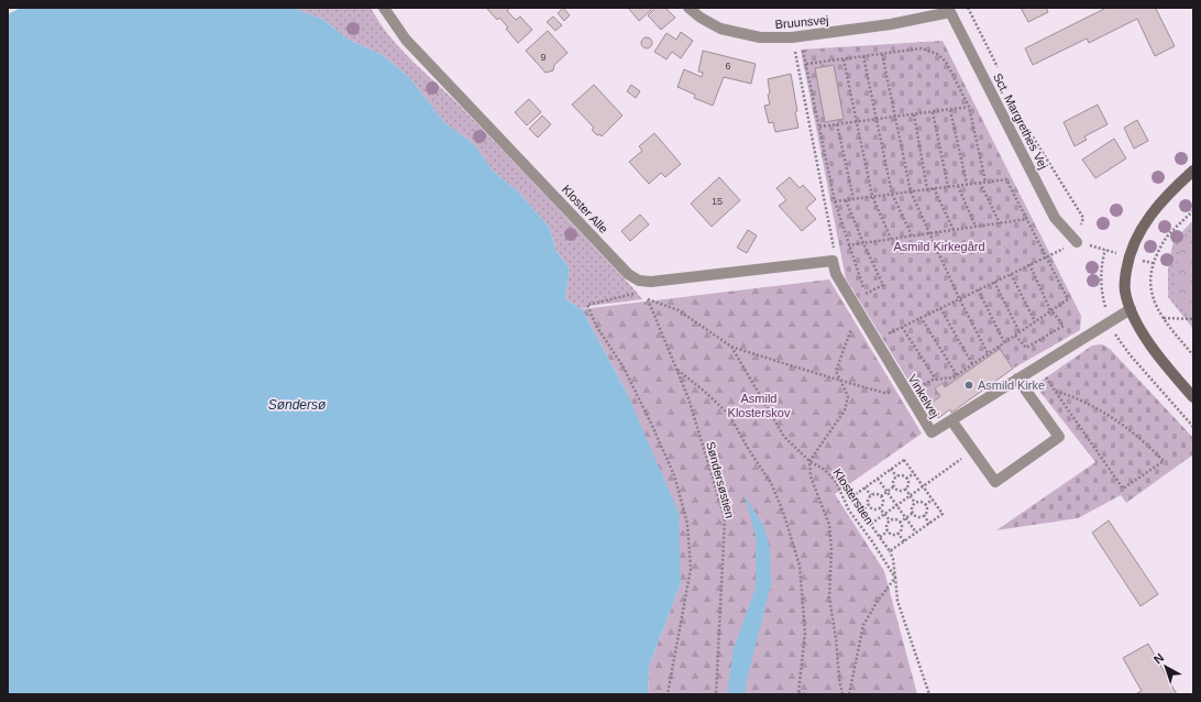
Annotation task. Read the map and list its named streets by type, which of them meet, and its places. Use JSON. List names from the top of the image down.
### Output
{
  "streets": {
    "street": [
      "Bruunsvej",
      "Sct. Margrethes Vej",
      "Kloster Alle",
      "Vinkelvej"
    ],
    "path": ["Søndersøstien", "Klosterstien"]
  },
  "crossings": [
    ["Bruunsvej", "Sct. Margrethes Vej"],
    ["Kloster Alle", "Søndersøstien"],
    ["Søndersøstien", "Klosterstien"]
  ],
  "water": ["Søndersø"],
  "parks": ["Asmild Kirkegård", "Asmild Klosterskov"],
  "places": ["Asmild Kirke"],
  "house_numbers": ["9", "6", "15"],
  "north": "top left"
}
